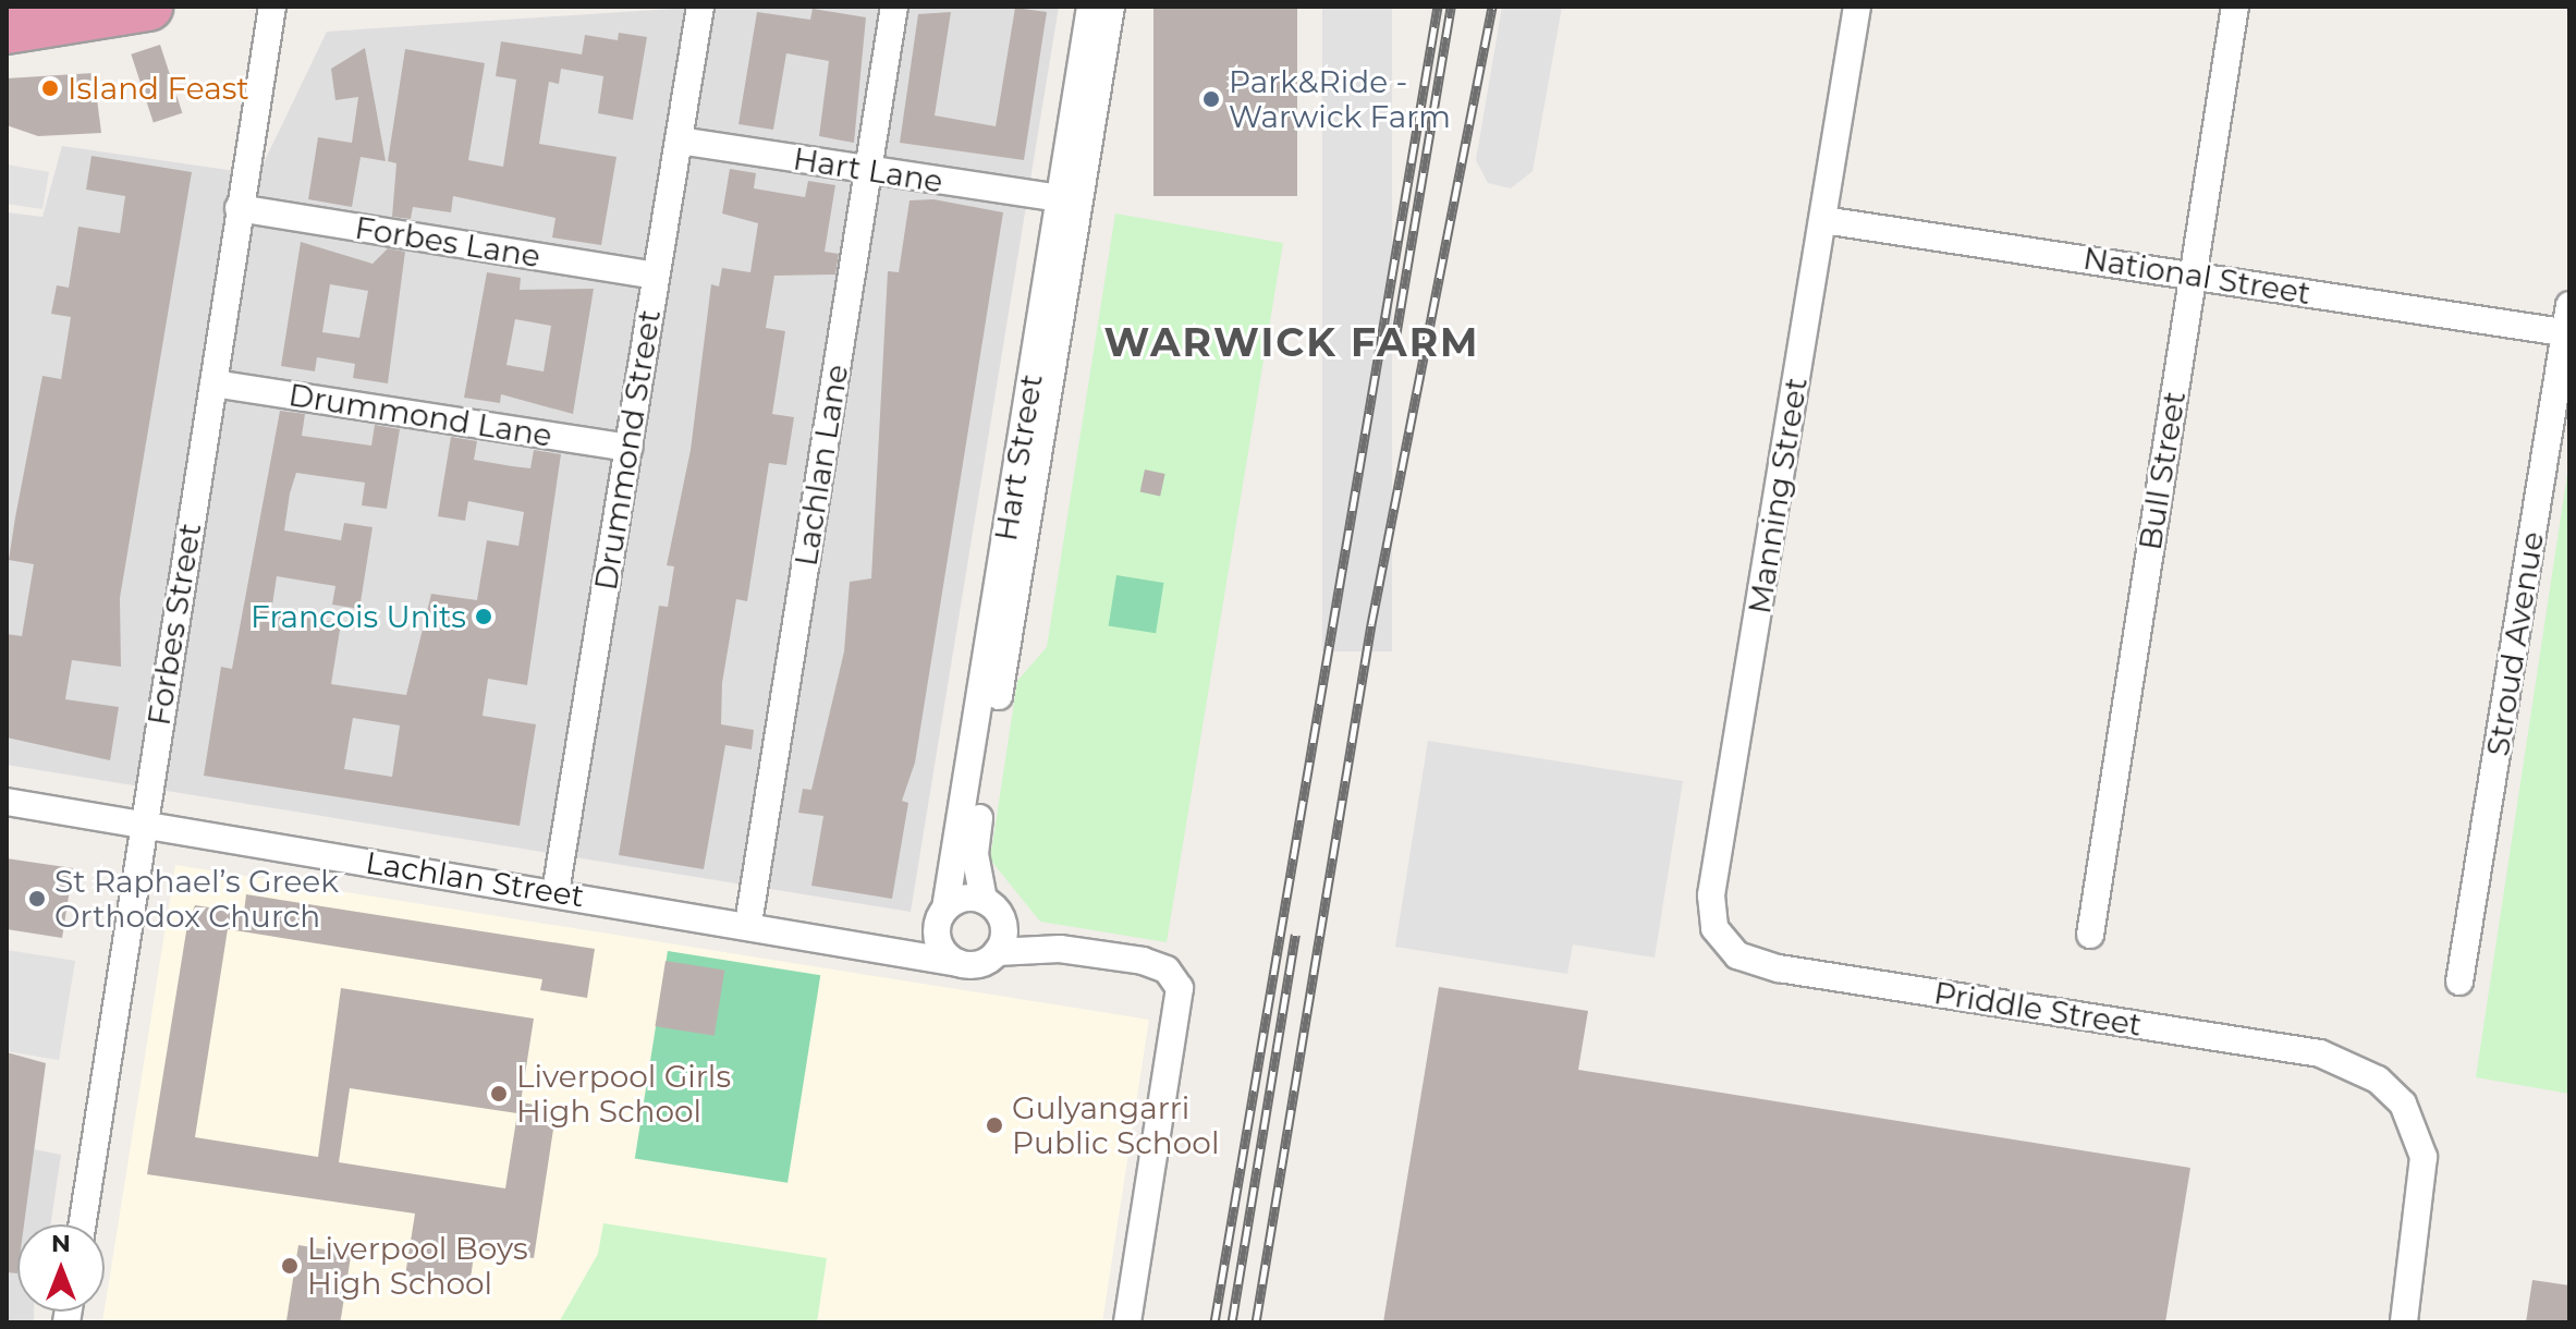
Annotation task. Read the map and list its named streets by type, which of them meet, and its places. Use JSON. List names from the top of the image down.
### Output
{
  "streets": {
    "street": [
      "Hart Lane",
      "Forbes Lane",
      "National Street",
      "Drummond Lane",
      "Drummond Street",
      "Hart Street",
      "Lachlan Lane",
      "Bull Street",
      "Manning Street",
      "Forbes Street",
      "Stroud Avenue",
      "Lachlan Street",
      "Priddle Street"
    ]
  },
  "crossings": [
    ["Hart Lane", "Drummond Street"],
    ["Hart Lane", "Hart Street"],
    ["Hart Lane", "Lachlan Lane"],
    ["Forbes Lane", "Drummond Street"],
    ["Forbes Lane", "Forbes Street"],
    ["National Street", "Bull Street"],
    ["National Street", "Manning Street"],
    ["National Street", "Stroud Avenue"],
    ["Drummond Lane", "Drummond Street"],
    ["Drummond Lane", "Forbes Street"],
    ["Drummond Street", "Lachlan Street"],
    ["Lachlan Lane", "Lachlan Street"],
    ["Manning Street", "Priddle Street"],
    ["Forbes Street", "Lachlan Street"]
  ],
  "districts": ["WARWICK FARM"],
  "places": [
    "Island Feast",
    "Park&Ride - Warwick Farm",
    "Francois Units",
    "St Raphael’s Greek Orthodox Church",
    "Liverpool Girls High School",
    "Gulyangarri Public School",
    "Liverpool Boys High School"
  ],
  "north": "top"
}
